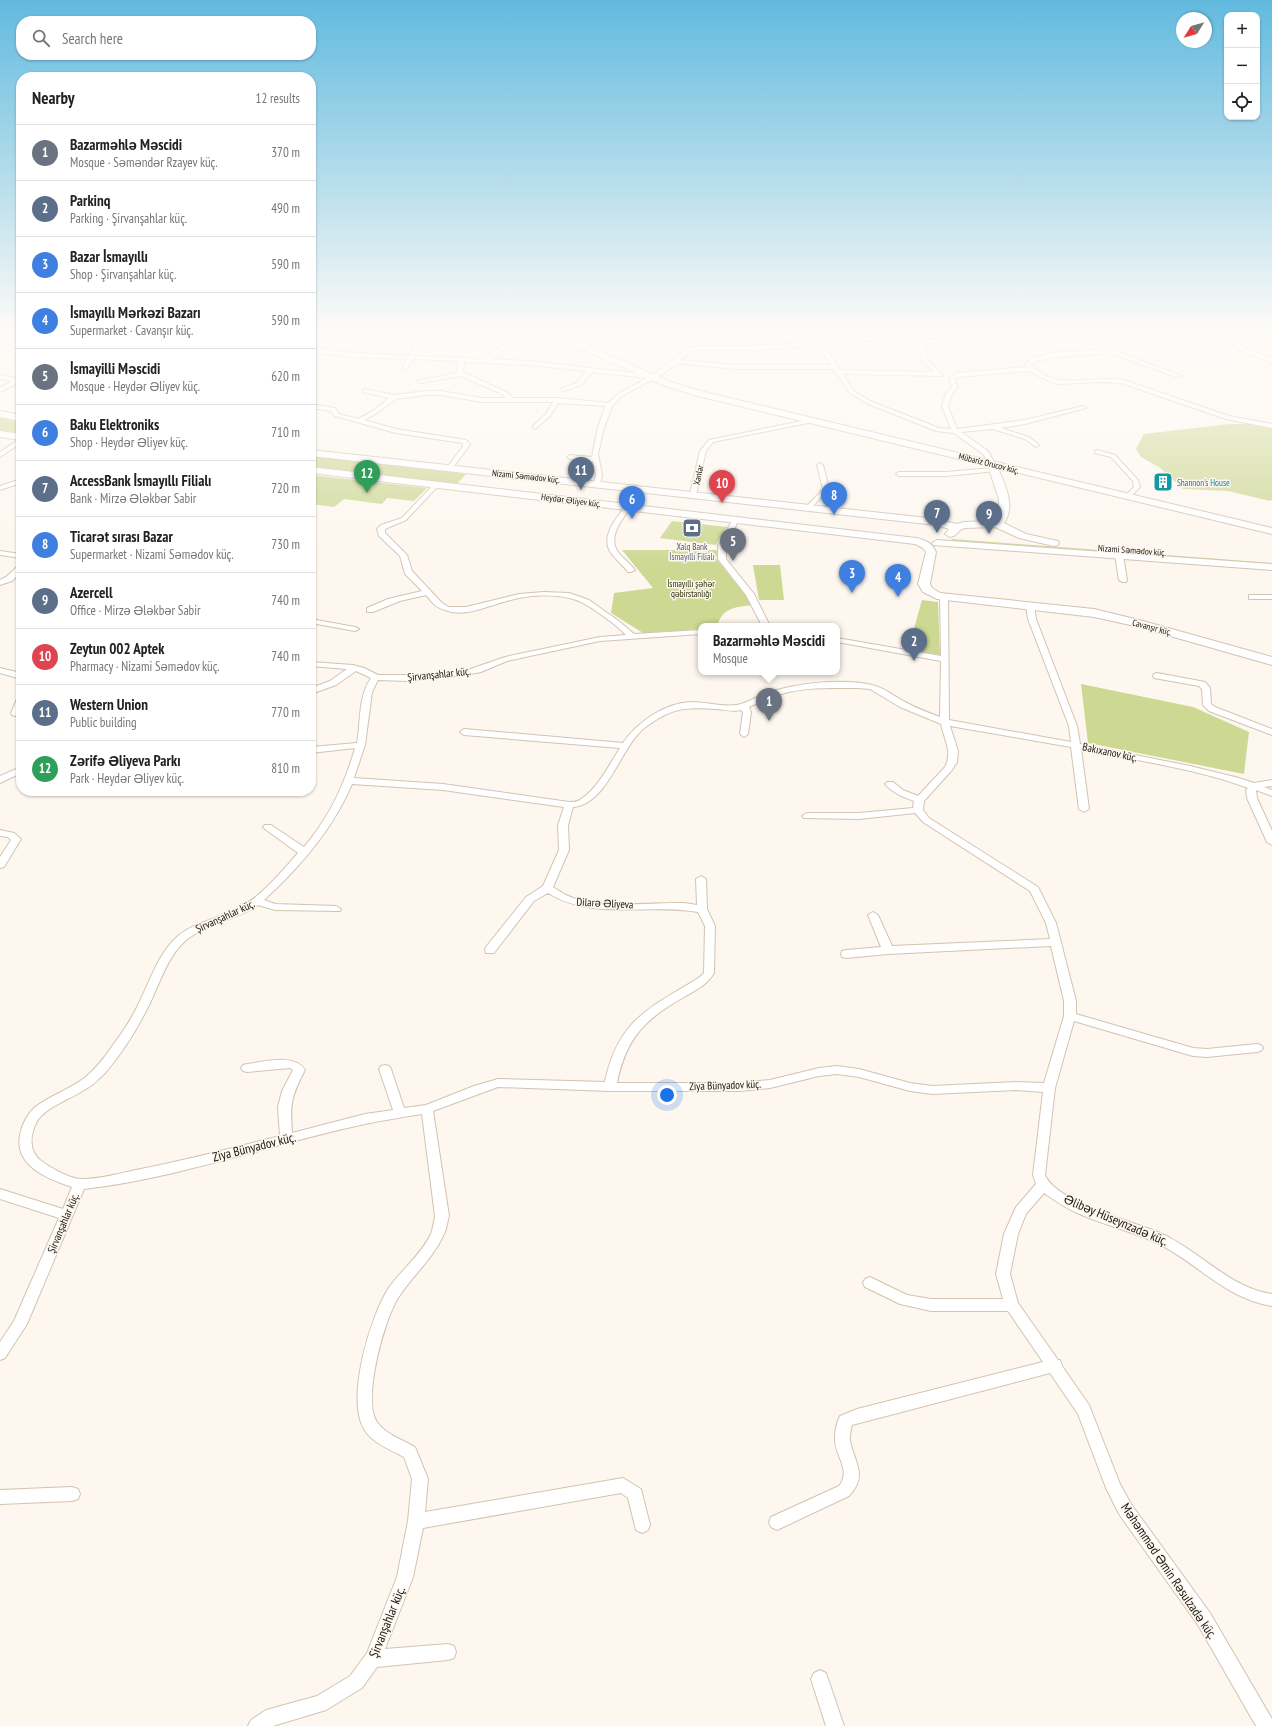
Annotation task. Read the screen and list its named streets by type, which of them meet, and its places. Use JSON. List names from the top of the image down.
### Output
{
  "streets": {
    "street": [
      "Mübariz Orucov küç.",
      "Xanlar",
      "Nizami Səmədov küç.",
      "Heydər Əliyev küç.",
      "Cavanşır küç.",
      "Şirvanşahlar küç.",
      "Bakıxanov küç.",
      "Dilarə Əliyeva",
      "Ziya Bünyadov küç.",
      "Əlibəy Hüseynzadə küç.",
      "Məhəmməd Əmin Rəsulzadə küç."
    ]
  },
  "crossings": [
    ["Mübariz Orucov küç.", "Xanlar"],
    ["Xanlar", "Nizami Səmədov küç."],
    ["Heydər Əliyev küç.", "Cavanşır küç."],
    ["Şirvanşahlar küç.", "Ziya Bünyadov küç."],
    ["Əlibəy Hüseynzadə küç.", "Məhəmməd Əmin Rəsulzadə küç."]
  ],
  "parks": ["İsmayıllı şəhər qəbirstanlığı"],
  "places": {
    "building": ["Shannon's House"],
    "bank": ["Xalq Bank İsmayıllı Filialı"]
  },
  "north": "bottom left",
  "page": {
    "map_buttons": ["+", "−"],
    "search": "Search here",
    "heading": ["Nearby", "12 results"],
    "list": [
      {
        "mark": "1",
        "name": "Bazarməhlə Məscidi",
        "note": "Mosque · Səməndər Rzayev küç.",
        "value": "370 m"
      },
      {
        "mark": "2",
        "name": "Parkinq",
        "note": "Parking · Şirvanşahlar küç.",
        "value": "490 m"
      },
      {
        "mark": "3",
        "name": "Bazar İsmayıllı",
        "note": "Shop · Şirvanşahlar küç.",
        "value": "590 m"
      },
      {
        "mark": "4",
        "name": "İsmayıllı Mərkəzi Bazarı",
        "note": "Supermarket · Cavanşır küç.",
        "value": "590 m"
      },
      {
        "mark": "5",
        "name": "İsmayilli Məscidi",
        "note": "Mosque · Heydər Əliyev küç.",
        "value": "620 m"
      },
      {
        "mark": "6",
        "name": "Baku Elektroniks",
        "note": "Shop · Heydər Əliyev küç.",
        "value": "710 m"
      },
      {
        "mark": "7",
        "name": "AccessBank İsmayıllı Filialı",
        "note": "Bank · Mirzə Ələkbər Sabir",
        "value": "720 m"
      },
      {
        "mark": "8",
        "name": "Ticarət sırası Bazar",
        "note": "Supermarket · Nizami Səmədov küç.",
        "value": "730 m"
      },
      {
        "mark": "9",
        "name": "Azercell",
        "note": "Office · Mirzə Ələkbər Sabir",
        "value": "740 m"
      },
      {
        "mark": "10",
        "name": "Zeytun 002 Aptek",
        "note": "Pharmacy · Nizami Səmədov küç.",
        "value": "740 m"
      },
      {
        "mark": "11",
        "name": "Western Union",
        "note": "Public building",
        "value": "770 m"
      },
      {
        "mark": "12",
        "name": "Zərifə Əliyeva Parkı",
        "note": "Park · Heydər Əliyev küç.",
        "value": "810 m"
      }
    ],
    "pins": [
      "11",
      "12",
      "10",
      "8",
      "6",
      "7",
      "9",
      "5",
      "3",
      "4",
      "2",
      "1"
    ],
    "popup": ["Bazarməhlə Məscidi", "Mosque"]
  }
}
